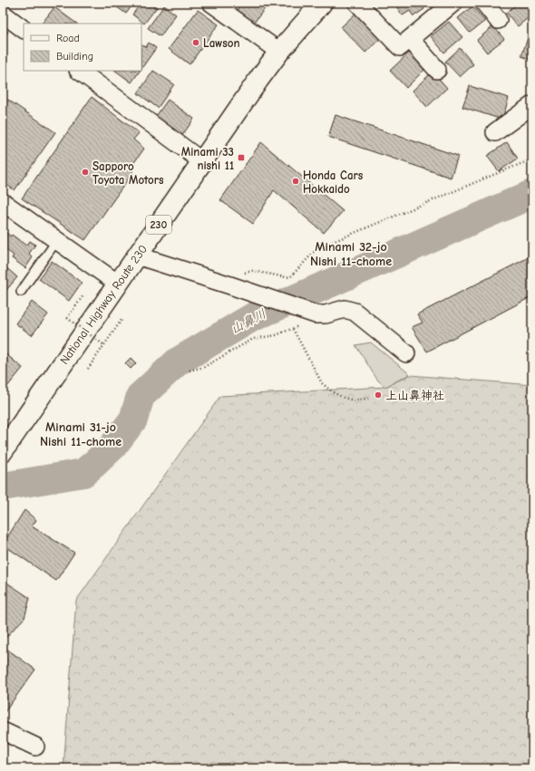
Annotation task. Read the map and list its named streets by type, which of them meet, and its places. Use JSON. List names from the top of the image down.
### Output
{
  "streets": {
    "highway": ["230", "National Highway Route 230"]
  },
  "districts": ["Minami 32-jo Nishi 11-chome", "Minami 31-jo Nishi 11-chome"],
  "water": ["山鼻川"],
  "places": {
    "other": [
      "Lawson",
      "Sapporo Toyota Motors",
      "Honda Cars Hokkaido",
      "上山鼻神社"
    ],
    "transit": ["Minami 33 nishi 11"]
  },
  "legend": ["Road", "Building"]
}
